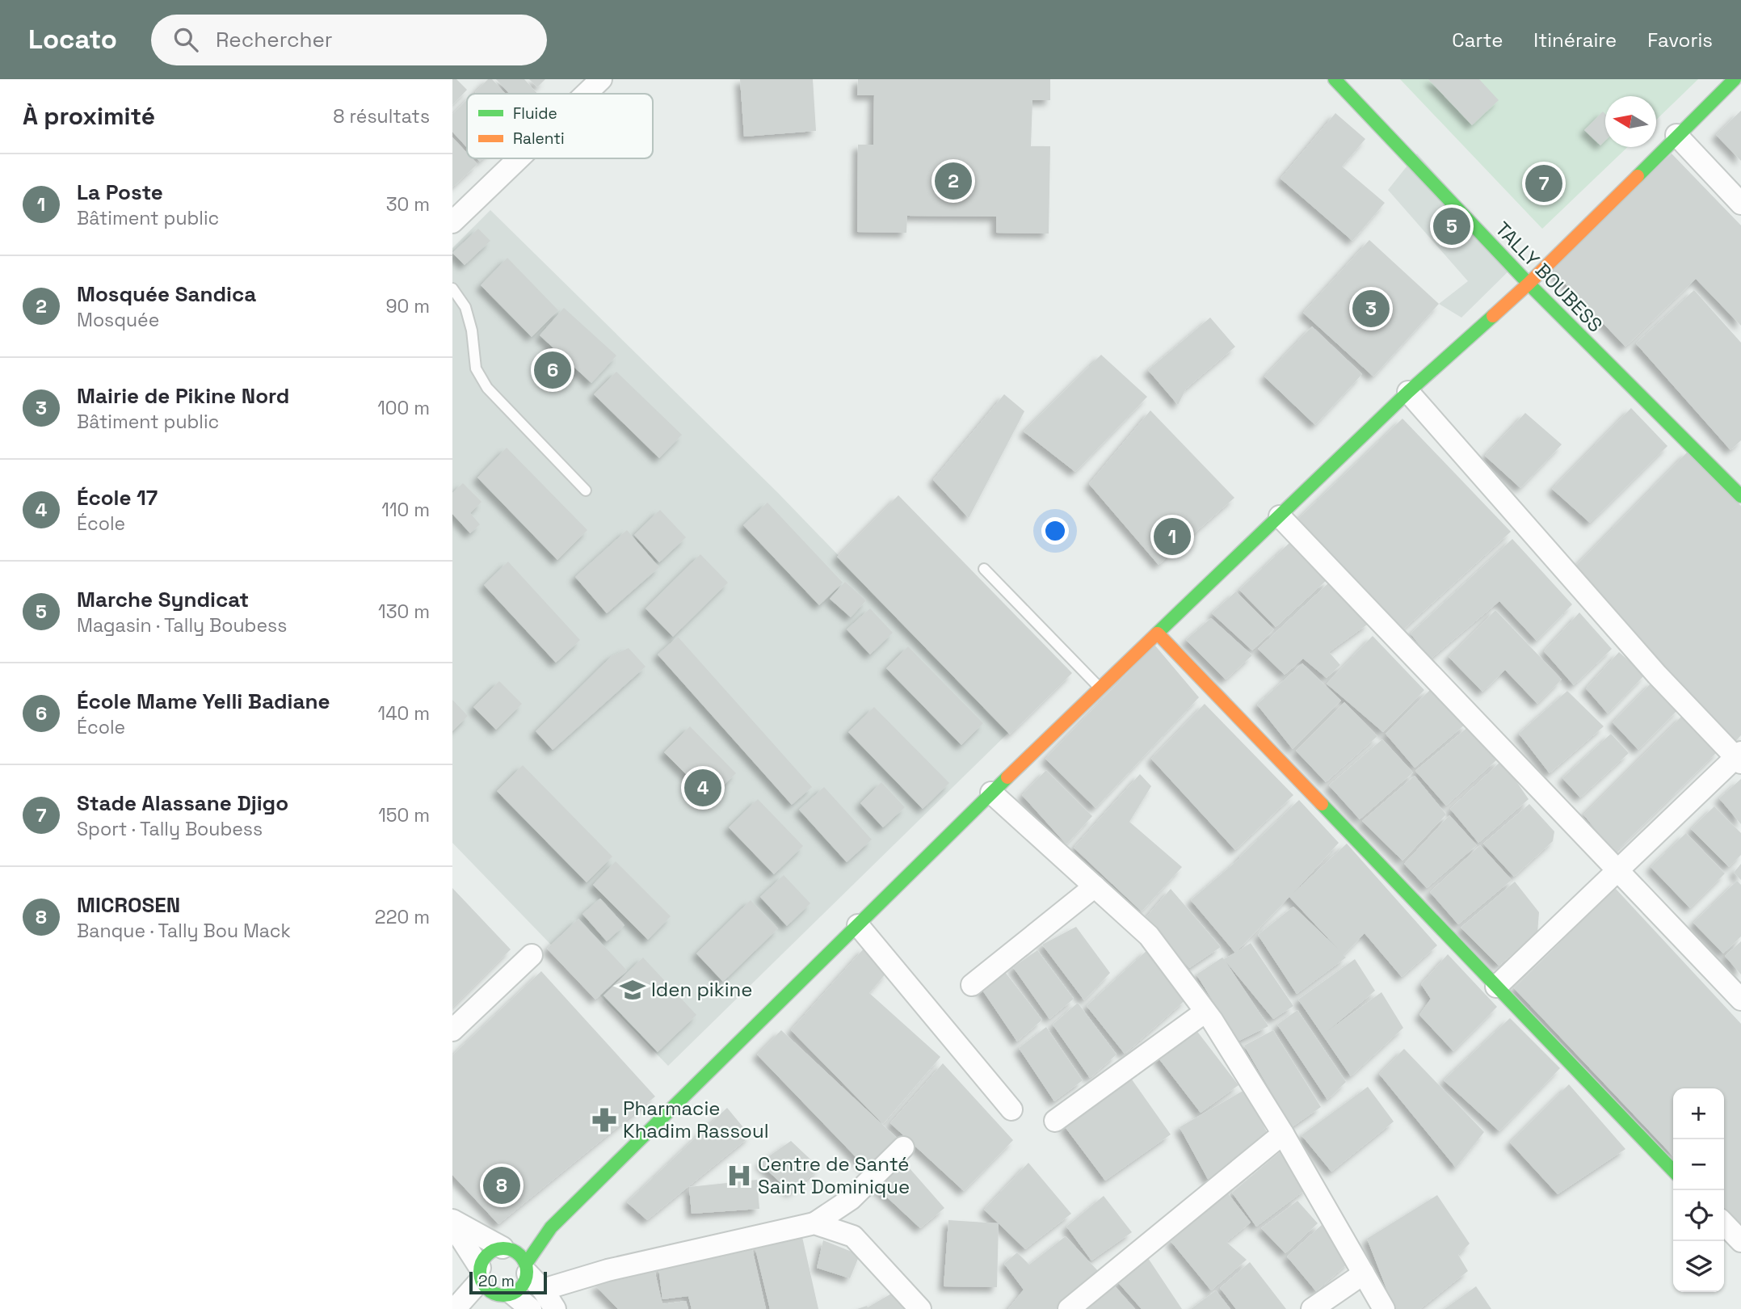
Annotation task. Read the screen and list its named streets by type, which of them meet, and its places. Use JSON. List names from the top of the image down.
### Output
{
  "streets": {
    "street": ["TALLY BOUBESS"]
  },
  "places": {
    "school or university": ["Iden pikine"],
    "pharmacy": ["Pharmacie Khadim Rassoul"],
    "hospital": ["Centre de Santé Saint Dominique"]
  },
  "legend": ["Fluide", "Ralenti"],
  "scale_bar": "20 m",
  "north": "left",
  "page": {
    "header": "Locato",
    "search": "Rechercher",
    "nav": ["Carte", "Itinéraire", "Favoris"],
    "heading": ["À proximité", "8 résultats"],
    "list": [
      {
        "mark": "1",
        "name": "La Poste",
        "note": "Bâtiment public",
        "value": "30 m"
      },
      {
        "mark": "2",
        "name": "Mosquée Sandica",
        "note": "Mosquée",
        "value": "90 m"
      },
      {
        "mark": "3",
        "name": "Mairie de Pikine Nord",
        "note": "Bâtiment public",
        "value": "100 m"
      },
      {
        "mark": "4",
        "name": "École 17",
        "note": "École",
        "value": "110 m"
      },
      {
        "mark": "5",
        "name": "Marche Syndicat",
        "note": "Magasin · Tally Boubess",
        "value": "130 m"
      },
      {
        "mark": "6",
        "name": "École Mame Yelli Badiane",
        "note": "École",
        "value": "140 m"
      },
      {
        "mark": "7",
        "name": "Stade Alassane Djigo",
        "note": "Sport · Tally Boubess",
        "value": "150 m"
      },
      {
        "mark": "8",
        "name": "MICROSEN",
        "note": "Banque · Tally Bou Mack",
        "value": "220 m"
      }
    ],
    "pins": [
      "2",
      "7",
      "5",
      "3",
      "6",
      "1",
      "4",
      "8"
    ],
    "map_buttons": ["+", "−"],
    "scale": "20 m"
  }
}
